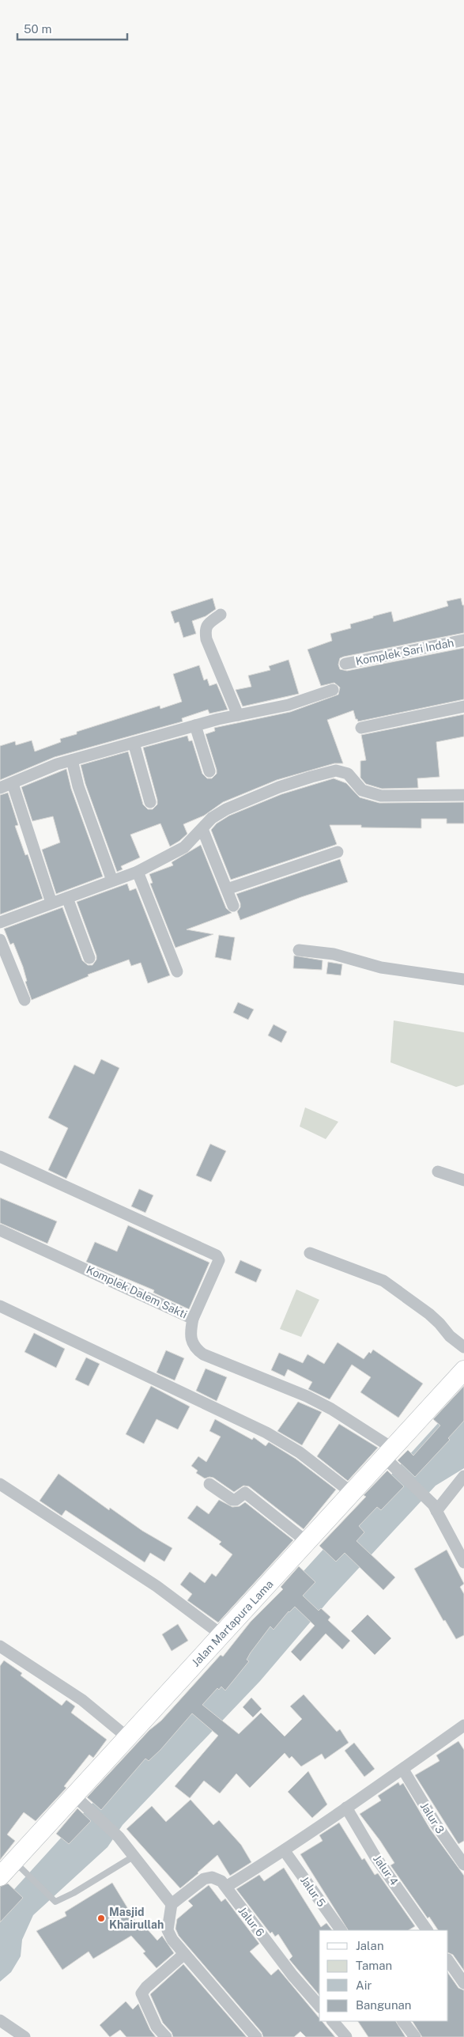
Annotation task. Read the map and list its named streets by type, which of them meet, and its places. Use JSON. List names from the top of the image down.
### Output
{
  "streets": {
    "main road": ["Jalan Martapura Lama"],
    "street": [
      "Komplek Sari Indah",
      "Komplek Dalem Sakti",
      "Jalur 3",
      "Jalur 4",
      "Jalur 5",
      "Jalur 6"
    ]
  },
  "crossings": [
    ["Komplek Dalem Sakti", "Jalan Martapura Lama"]
  ],
  "places": ["Masjid Khairullah"],
  "legend": [
    "Jalan",
    "Taman",
    "Air",
    "Bangunan"
  ],
  "scale_bar": "50 m"
}
